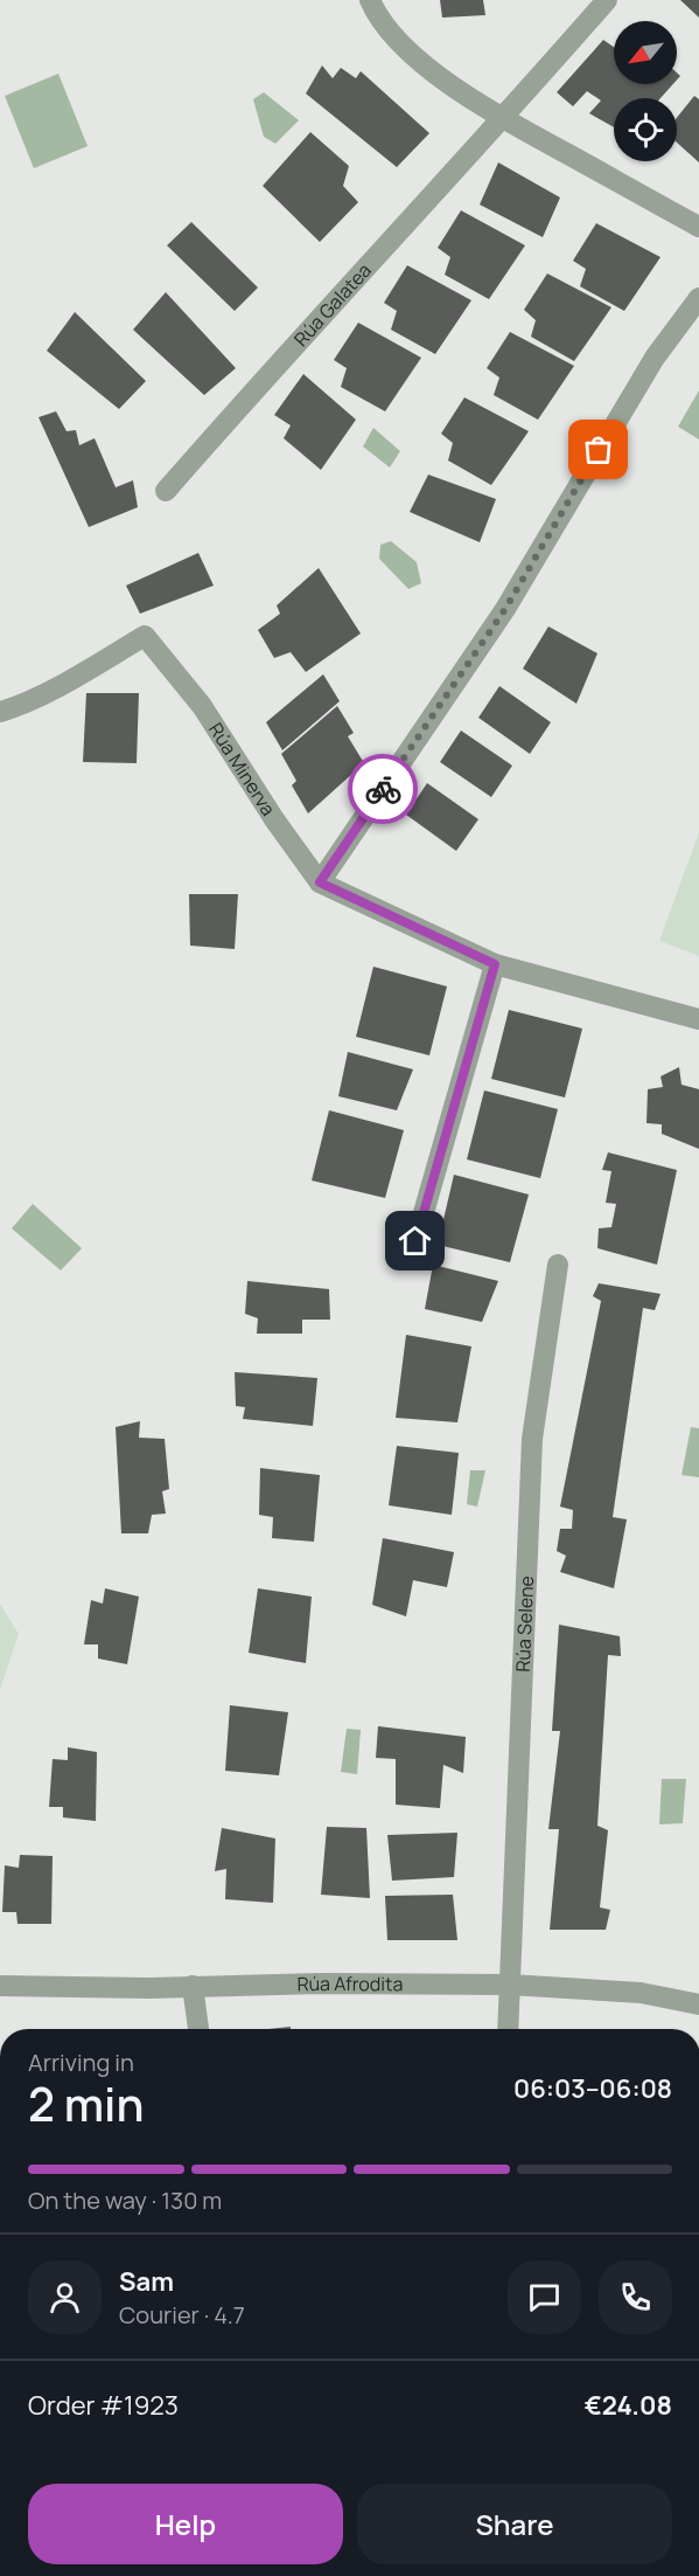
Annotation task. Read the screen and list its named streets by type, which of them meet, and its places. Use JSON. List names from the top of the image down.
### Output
{
  "streets": {
    "street": [
      "Rúa Galatea",
      "Rúa Minerva",
      "Rúa Selene",
      "Rúa Afrodita"
    ]
  },
  "crossings": [
    ["Rúa Selene", "Rúa Afrodita"]
  ],
  "north": "bottom left",
  "page": {
    "heading": ["2 min", "Arriving in", "06:03–06:08"],
    "panel": [
      "Sam",
      "Courier · 4.7",
      "Order #1923",
      "€24.08"
    ],
    "bar": "On the way · 130 m",
    "buttons": ["Help", "Share"]
  }
}
